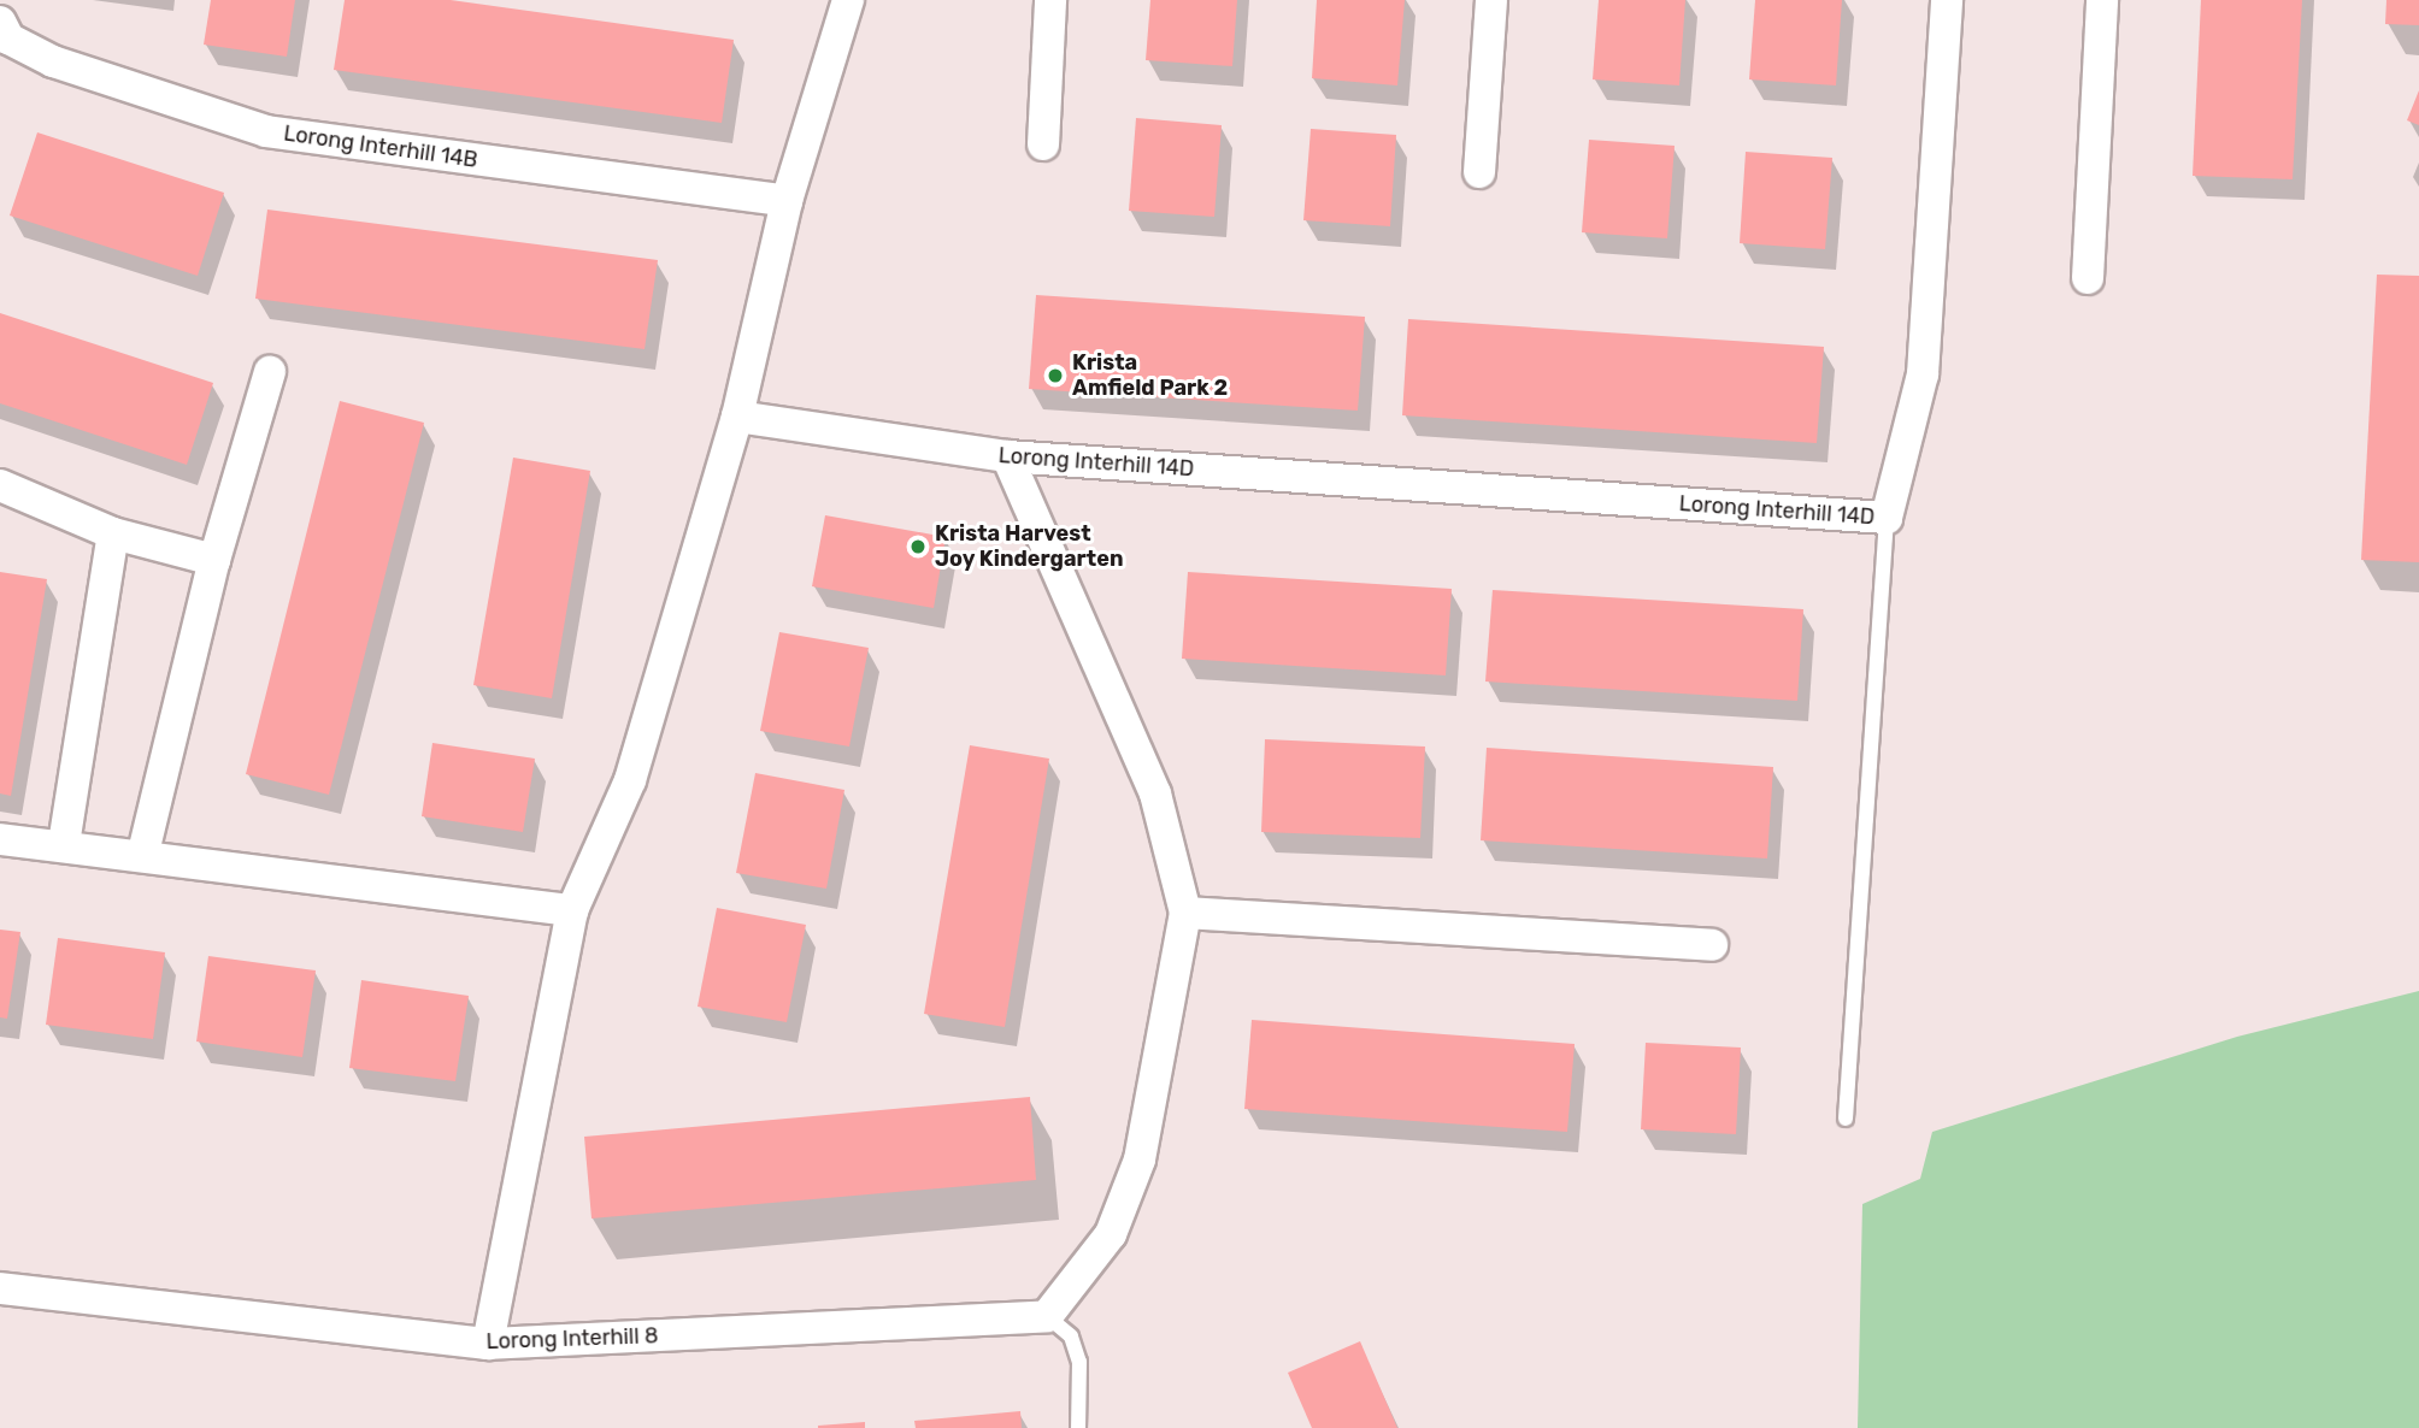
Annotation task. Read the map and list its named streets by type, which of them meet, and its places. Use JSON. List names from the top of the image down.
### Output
{
  "streets": {
    "street": ["Lorong Interhill 14B", "Lorong Interhill 14D", "Lorong Interhill 8"]
  },
  "places": ["Krista Amfield Park 2", "Krista Harvest Joy Kindergarten"]
}
